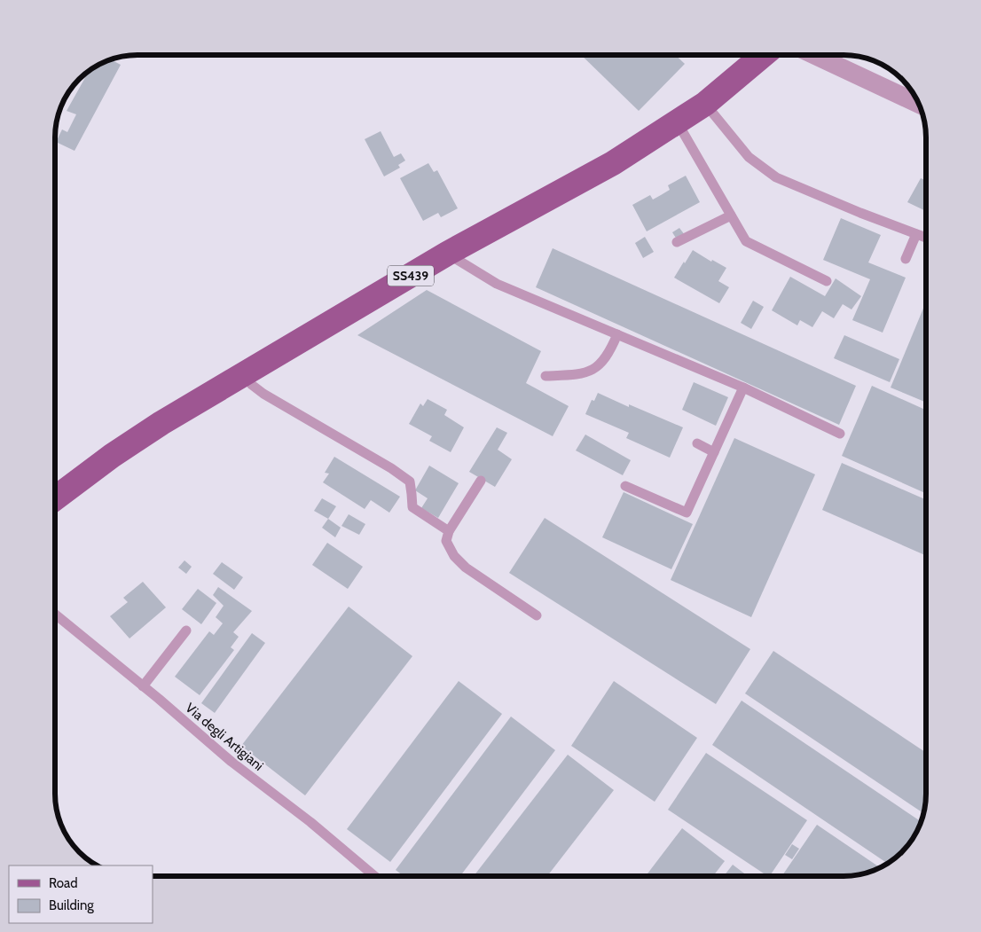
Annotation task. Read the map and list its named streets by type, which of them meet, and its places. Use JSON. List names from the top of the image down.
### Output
{
  "streets": {
    "main road": ["SS439"],
    "lane": ["Via degli Artigiani"]
  },
  "legend": ["Road", "Building"]
}
